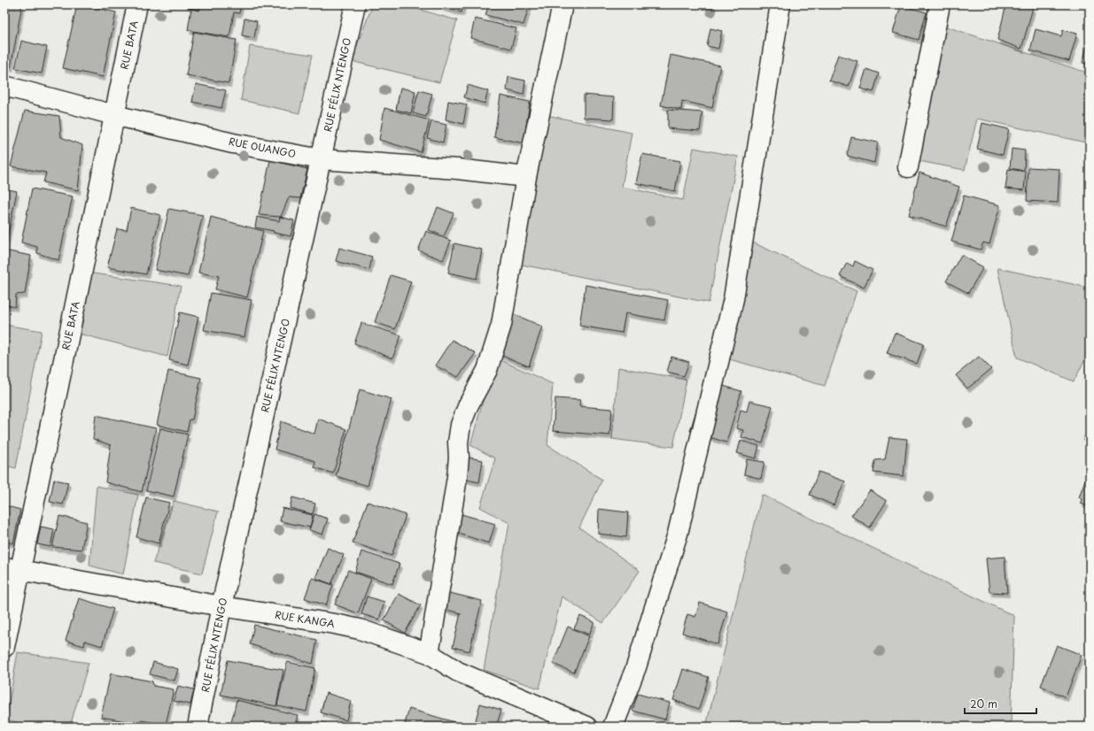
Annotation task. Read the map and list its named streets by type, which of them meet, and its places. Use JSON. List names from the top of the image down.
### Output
{
  "streets": {
    "street": [
      "RUE BATA",
      "RUE FÉLIX NTENGO",
      "RUE OUANGO",
      "RUE KANGA"
    ]
  },
  "crossings": [
    ["RUE BATA", "RUE OUANGO"],
    ["RUE BATA", "RUE KANGA"],
    ["RUE FÉLIX NTENGO", "RUE OUANGO"],
    ["RUE FÉLIX NTENGO", "RUE KANGA"]
  ],
  "scale_bar": "20 m"
}
